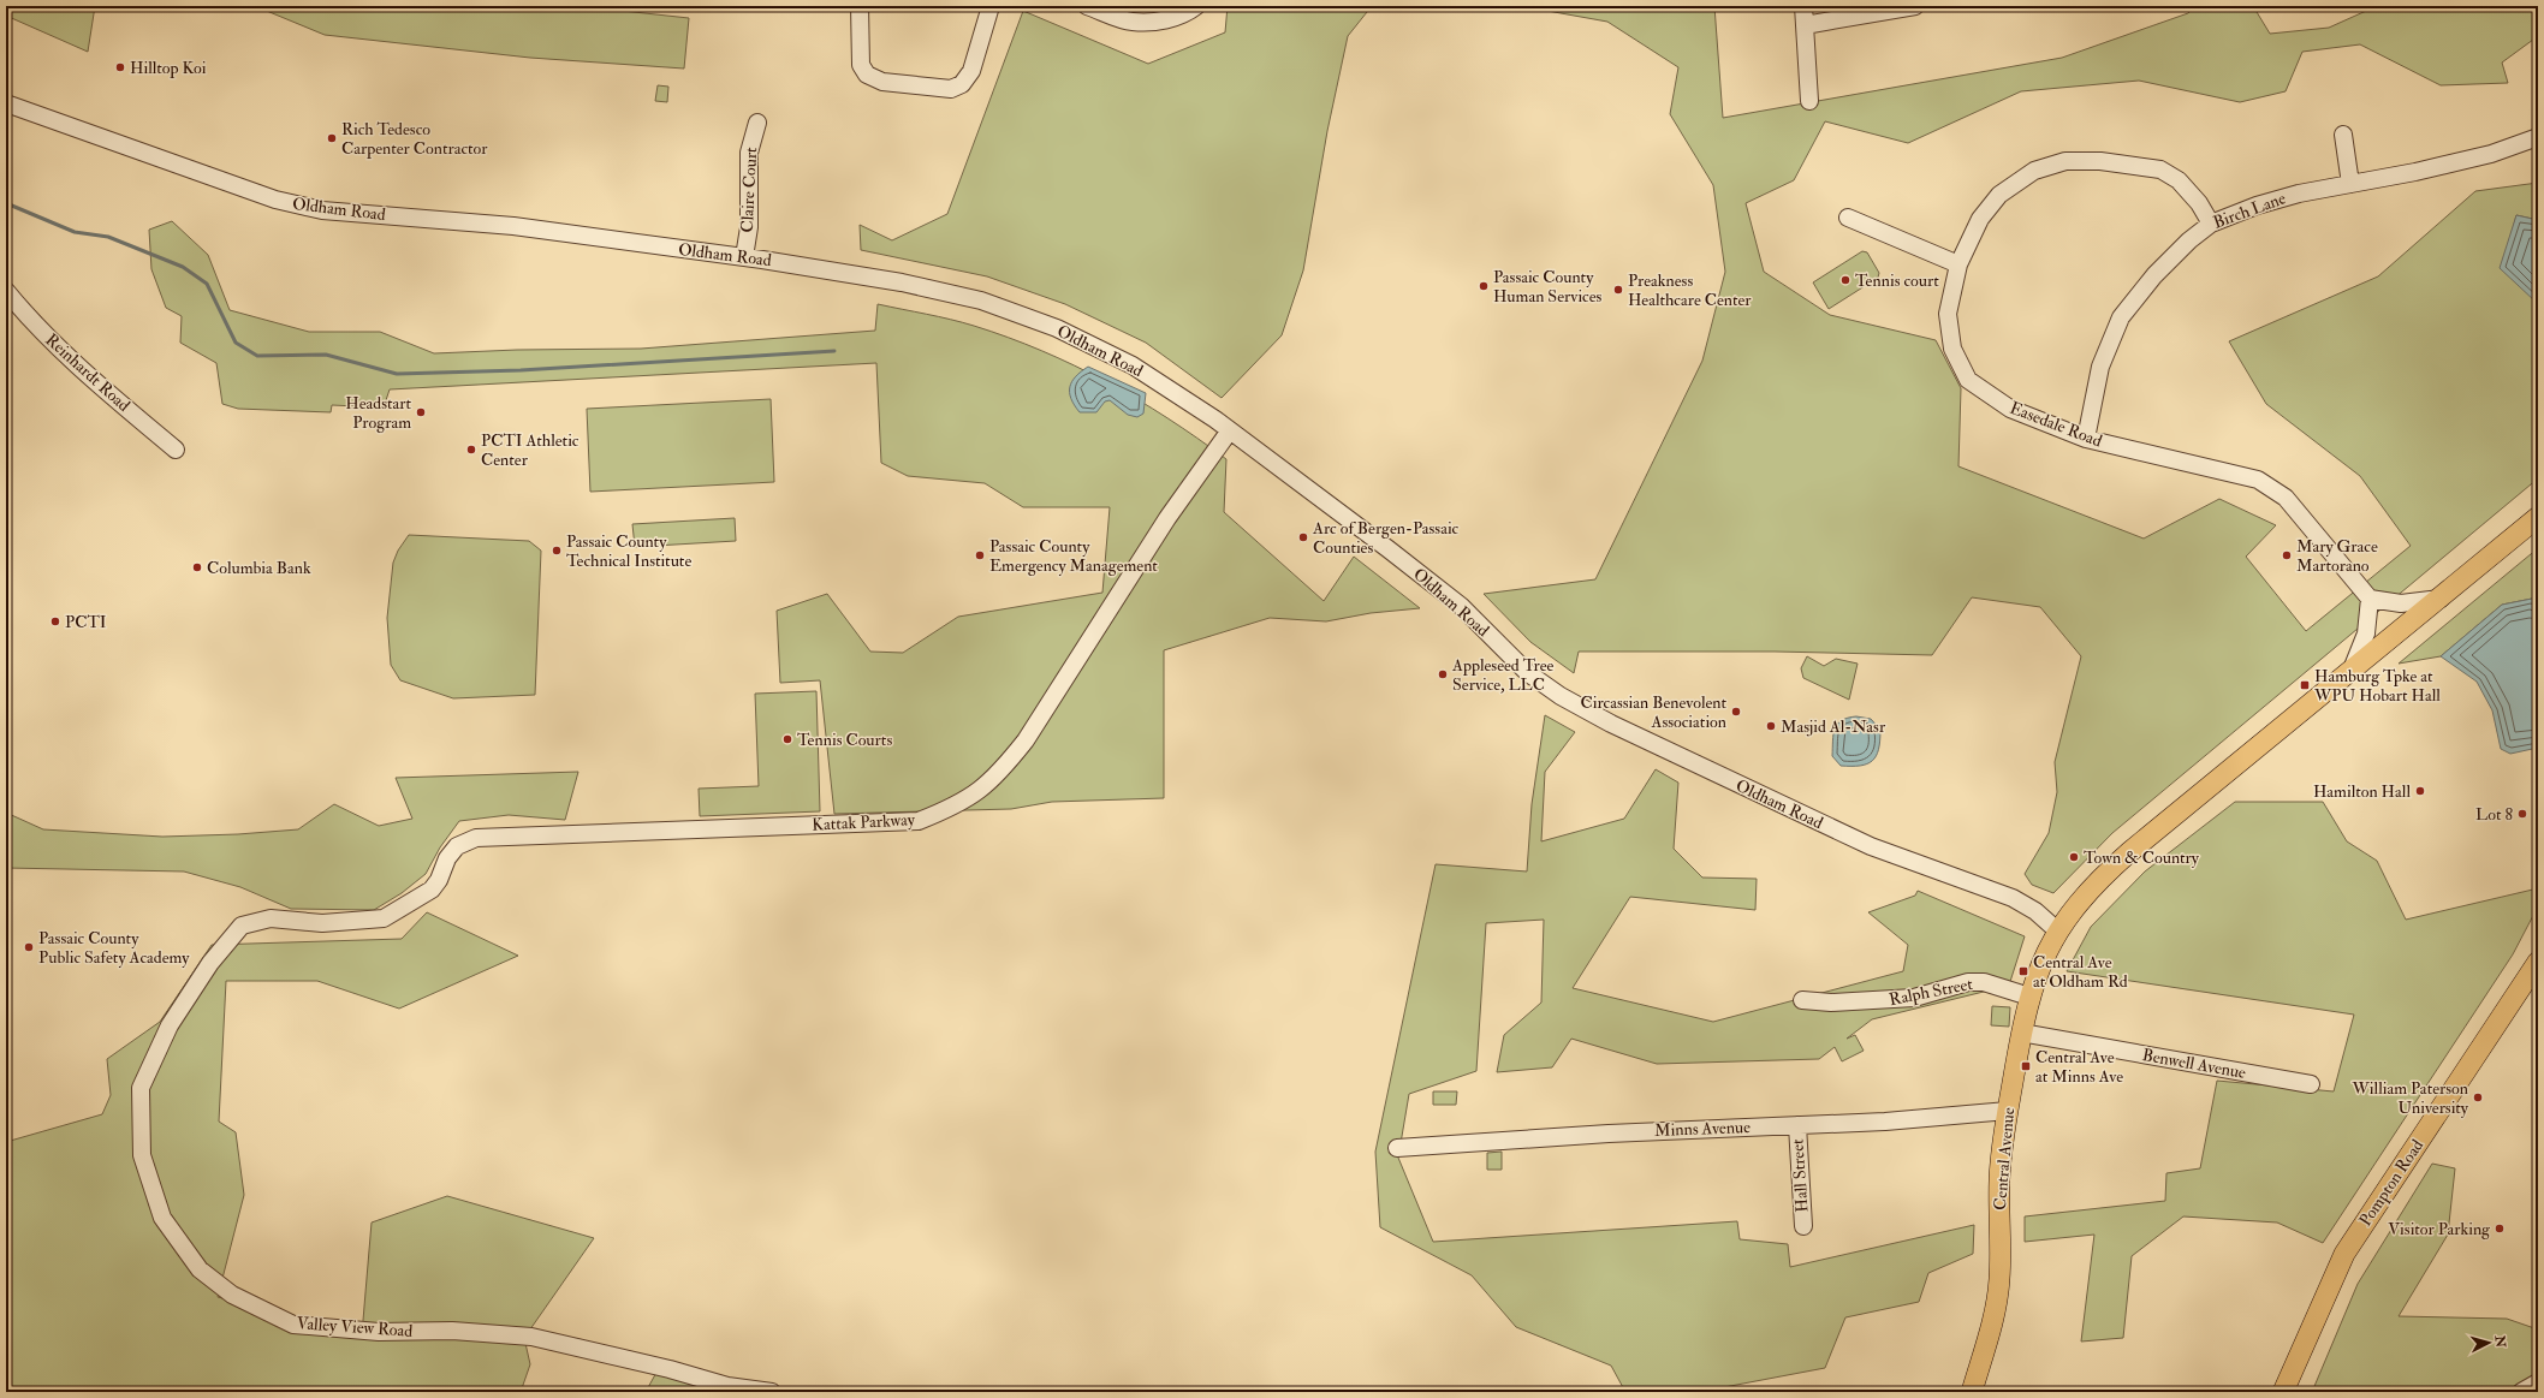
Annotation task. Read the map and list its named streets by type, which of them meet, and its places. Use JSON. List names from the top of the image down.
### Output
{
  "streets": {
    "main road": ["Central Avenue", "Pompton Road"],
    "street": [
      "Claire Court",
      "Oldham Road",
      "Birch Lane",
      "Reinhardt Road",
      "Easedale Road",
      "Kattak Parkway",
      "Ralph Street",
      "Benwell Avenue",
      "Minns Avenue",
      "Hall Street",
      "Valley View Road"
    ]
  },
  "crossings": [
    ["Claire Court", "Oldham Road"],
    ["Oldham Road", "Kattak Parkway"],
    ["Oldham Road", "Central Avenue"],
    ["Birch Lane", "Easedale Road"],
    ["Kattak Parkway", "Valley View Road"],
    ["Ralph Street", "Central Avenue"],
    ["Benwell Avenue", "Central Avenue"],
    ["Minns Avenue", "Central Avenue"],
    ["Minns Avenue", "Hall Street"]
  ],
  "places": {
    "other": [
      "Hilltop Koi",
      "Rich Tedesco Carpenter Contractor",
      "Tennis court",
      "Passaic County Human Services",
      "Preakness Healthcare Center",
      "Headstart Program",
      "PCTI Athletic Center",
      "Arc of Bergen-Passaic Counties",
      "Passaic County Technical Institute",
      "Passaic County Emergency Management",
      "Mary Grace Martorano",
      "Columbia Bank",
      "PCTI",
      "Appleseed Tree Service, LLC",
      "Circassian Benevolent Association",
      "Masjid Al-Nasr",
      "Tennis Courts",
      "Hamilton Hall",
      "Lot 8",
      "Town & Country",
      "Passaic County Public Safety Academy",
      "William Paterson University",
      "Visitor Parking"
    ],
    "transit": ["Hamburg Tpke at WPU Hobart Hall", "Central Ave at Oldham Rd", "Central Ave at Minns Ave"]
  },
  "north": "right"
}
